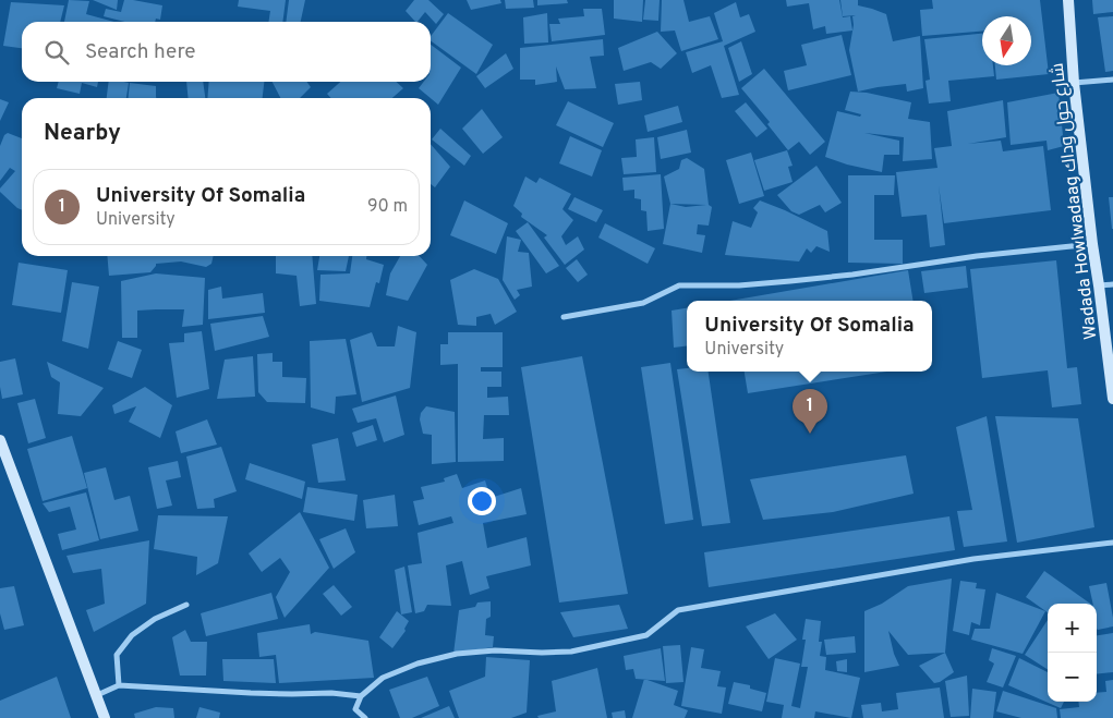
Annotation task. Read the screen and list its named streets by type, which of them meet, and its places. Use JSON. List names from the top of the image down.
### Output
{
  "streets": {
    "street": ["Wadada Howlwadaag شارع حول وداك"]
  },
  "north": "bottom",
  "page": {
    "search": "Search here",
    "heading": "Nearby",
    "list": [
      {
        "mark": "1",
        "name": "University Of Somalia",
        "note": "University",
        "value": "90 m"
      }
    ],
    "popup": ["University Of Somalia", "University"],
    "pins": "1",
    "map_buttons": ["+", "−"]
  }
}
